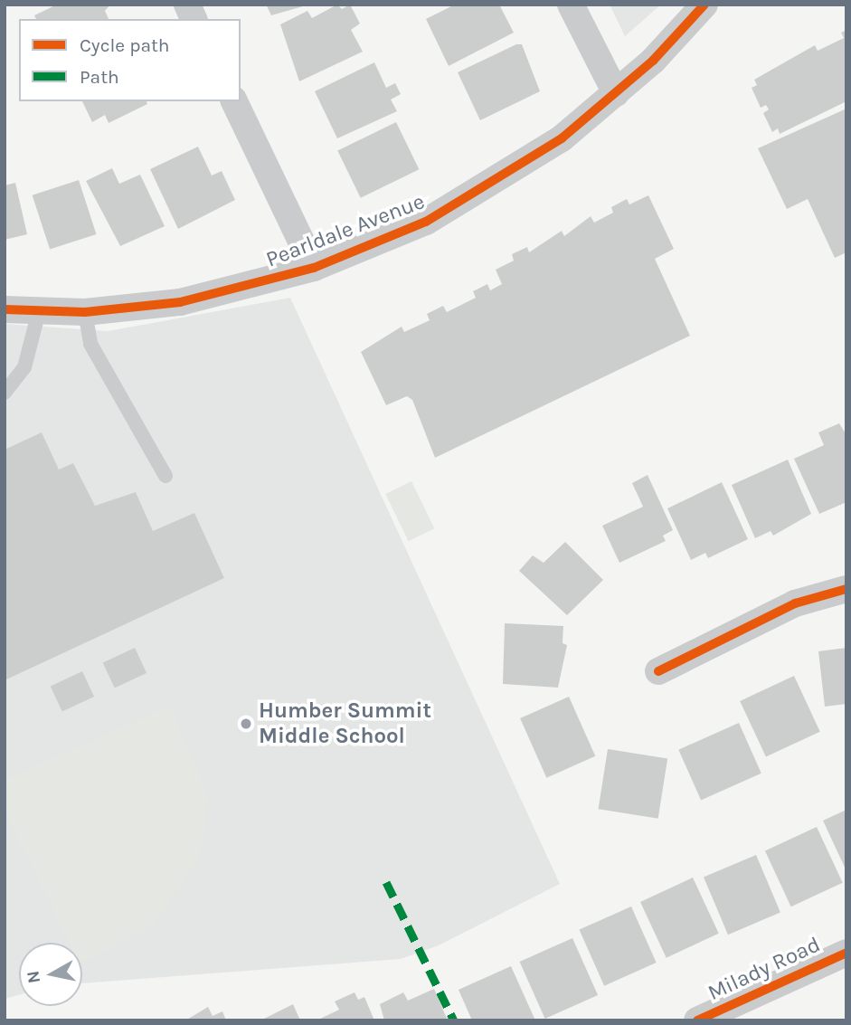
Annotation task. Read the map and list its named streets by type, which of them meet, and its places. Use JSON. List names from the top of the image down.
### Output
{
  "streets": {
    "street": ["Pearldale Avenue", "Milady Road"]
  },
  "places": ["Humber Summit Middle School"],
  "legend": ["Cycle path", "Path"],
  "north": "left"
}
